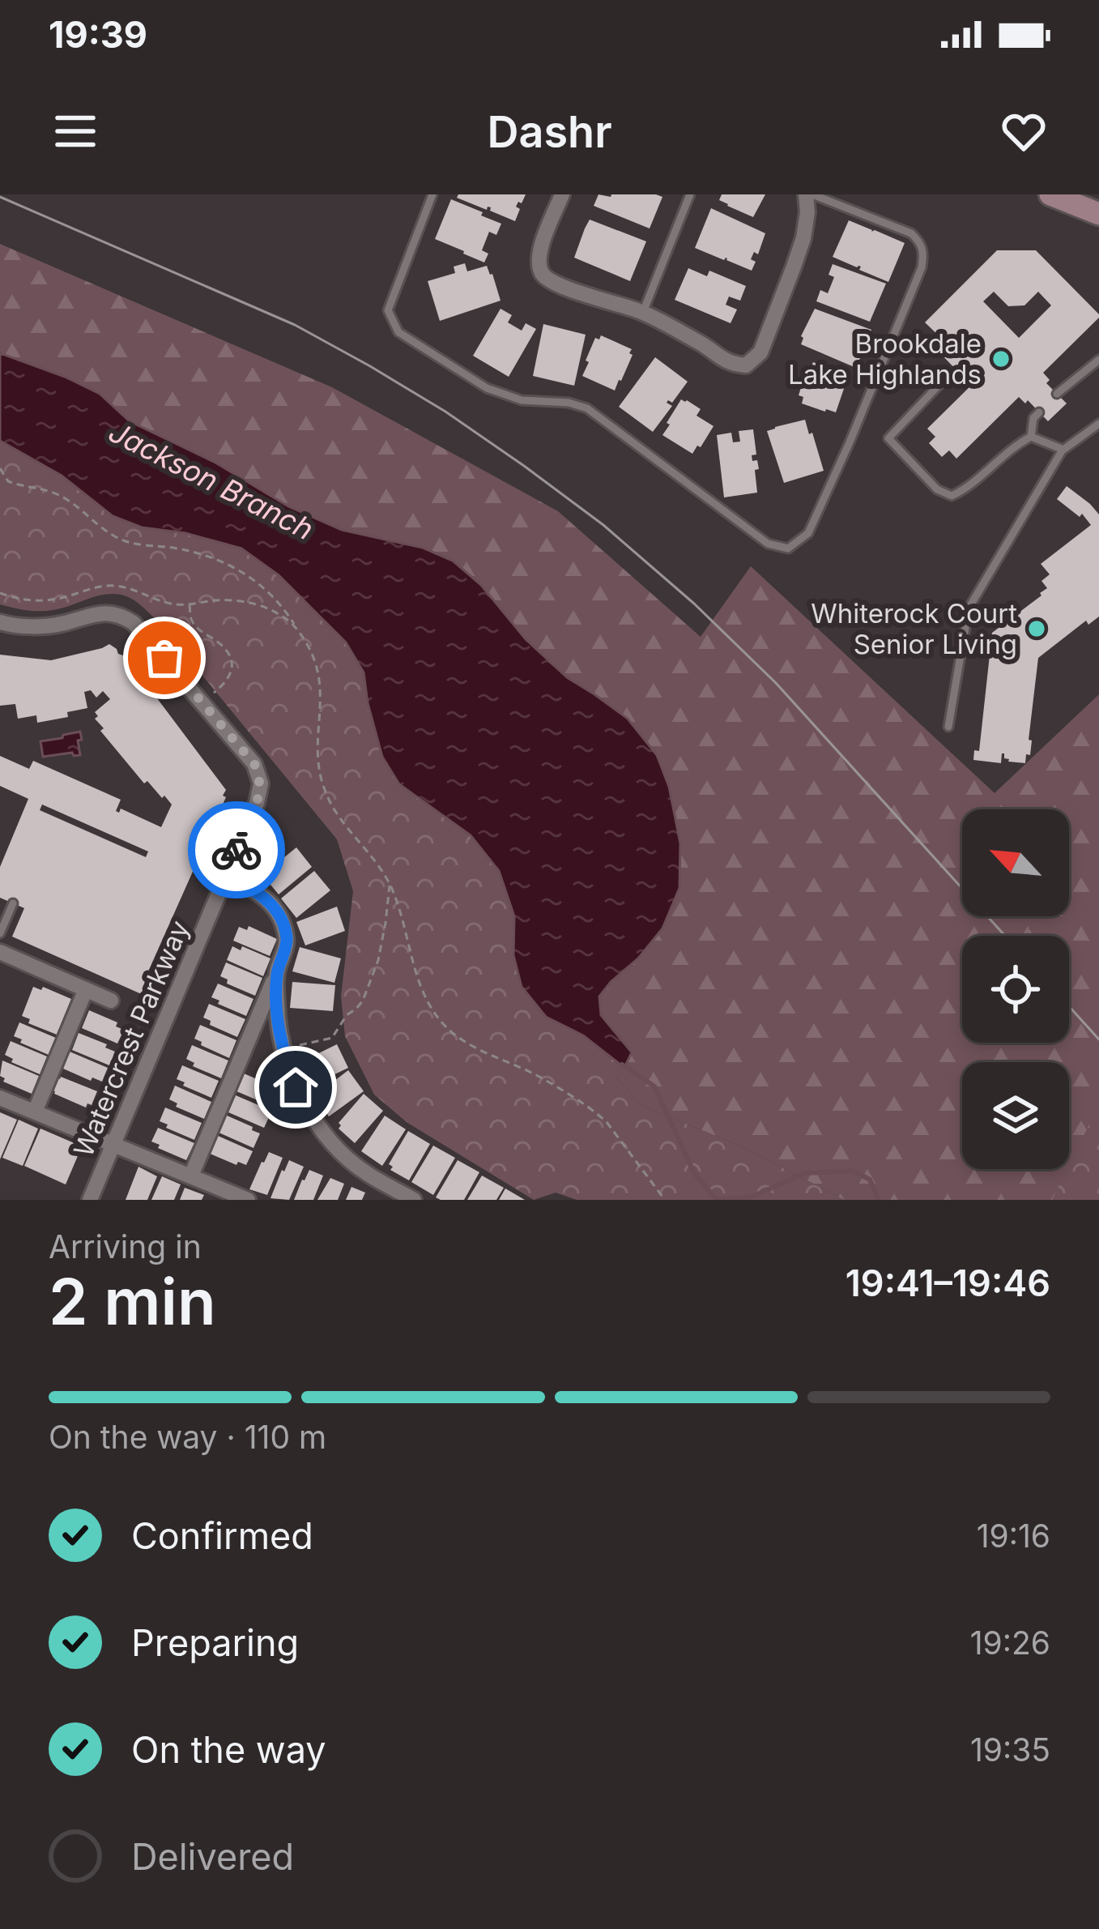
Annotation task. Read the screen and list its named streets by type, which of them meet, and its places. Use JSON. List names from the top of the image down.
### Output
{
  "streets": {
    "street": ["Watercrest Parkway"]
  },
  "water": ["Jackson Branch"],
  "places": ["Brookdale Lake Highlands", "Whiterock Court Senior Living"],
  "north": "top left",
  "page": {
    "status": "19:39",
    "header": "Dashr",
    "heading": ["2 min", "Arriving in", "19:41–19:46"],
    "bar": "On the way · 110 m",
    "list": [
      ["Confirmed", "19:16"],
      ["Preparing", "19:26"],
      ["On the way", "19:35"],
      "Delivered"
    ]
  }
}
